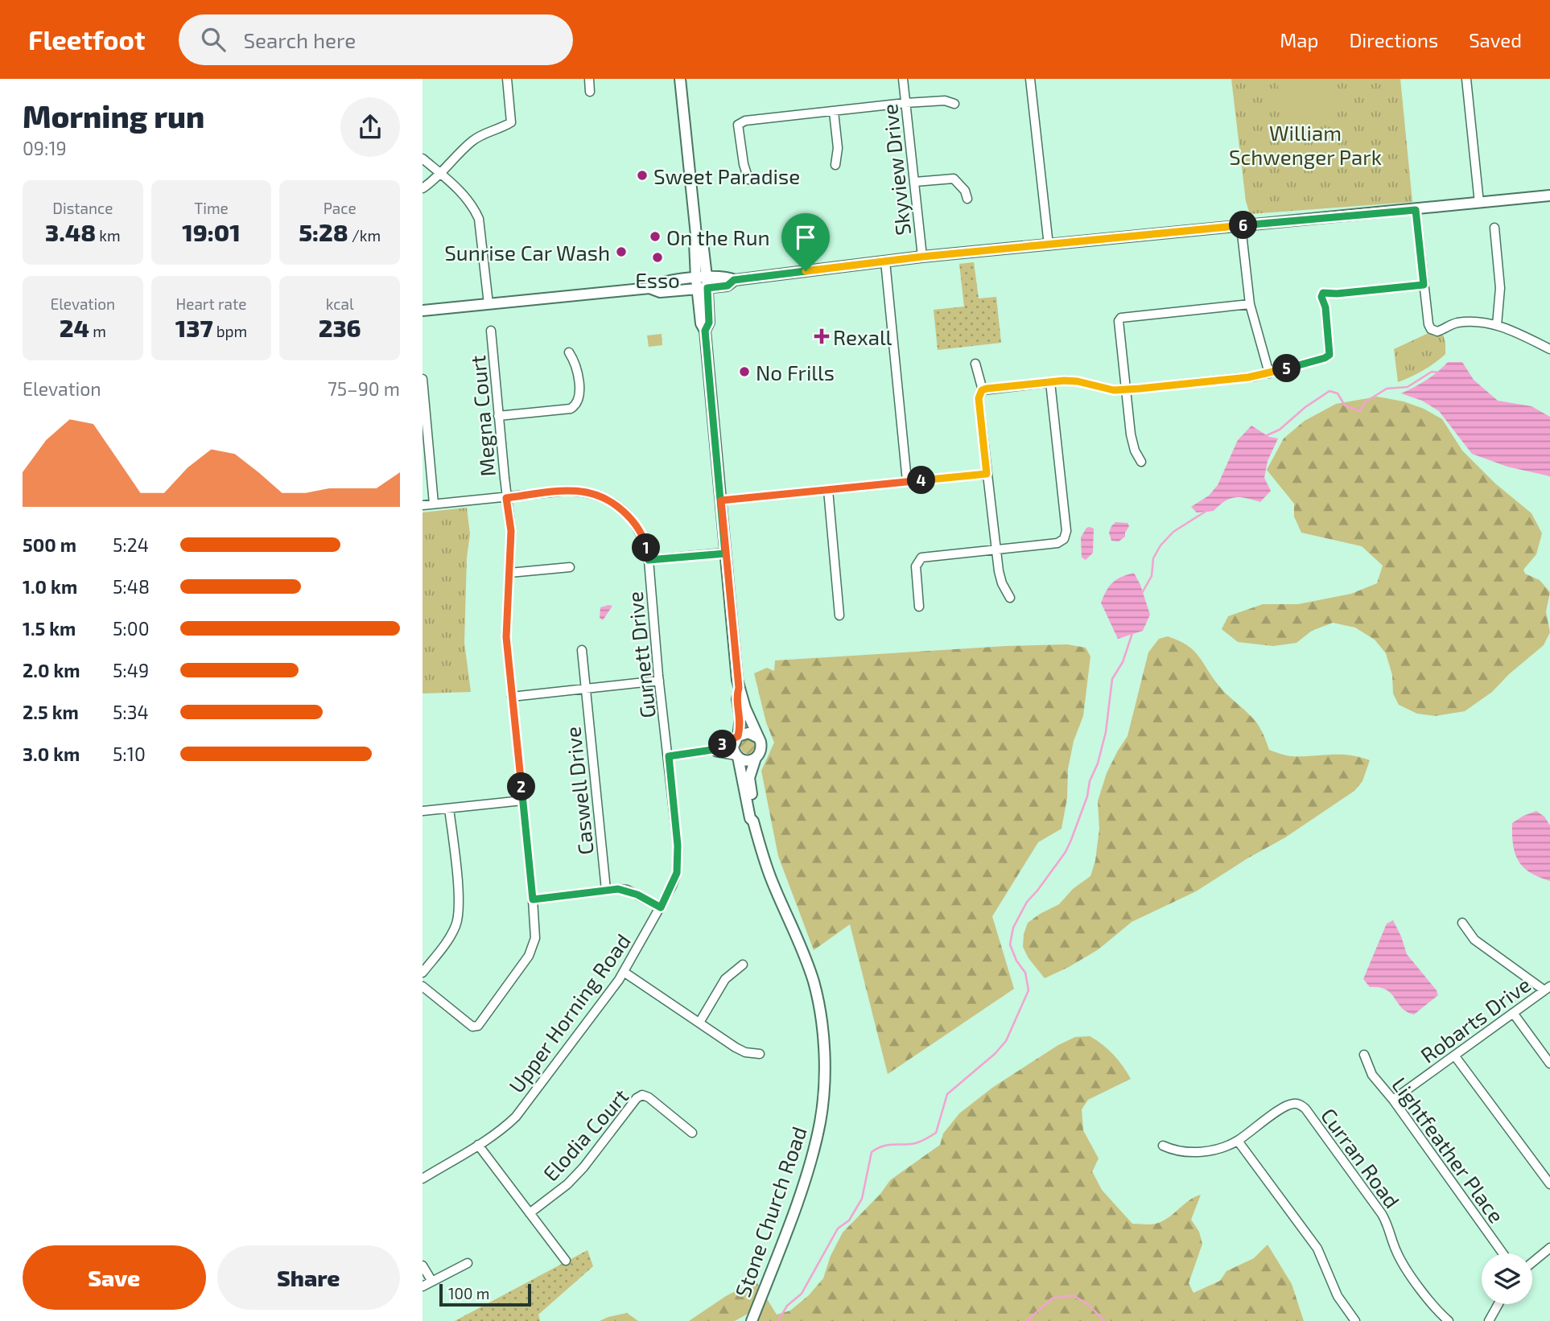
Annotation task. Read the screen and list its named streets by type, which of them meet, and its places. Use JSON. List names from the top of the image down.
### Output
{
  "streets": {
    "main road": ["Stone Church Road"],
    "street": [
      "Skyview Drive",
      "Megna Court",
      "Gurnett Drive",
      "Caswell Drive",
      "Upper Horning Road",
      "Robarts Drive",
      "Elodia Court",
      "Lightfeather Place",
      "Curran Road"
    ]
  },
  "crossings": [
    ["Megna Court", "Gurnett Drive"],
    ["Gurnett Drive", "Upper Horning Road"],
    ["Robarts Drive", "Lightfeather Place"]
  ],
  "parks": ["William Schwenger Park"],
  "places": {
    "other": [
      "Sweet Paradise",
      "On the Run",
      "Sunrise Car Wash",
      "Esso",
      "No Frills"
    ],
    "health": ["Rexall"]
  },
  "scale_bar": "100 m",
  "page": {
    "header": "Fleetfoot",
    "search": "Search here",
    "nav": ["Map", "Directions", "Saved"],
    "heading": ["Morning run", "09:19"],
    "stats": [
      ["Distance", "3.48 km"],
      ["Time", "19:01"],
      ["Pace", "5:28 /km"],
      ["Elevation", "24 m"],
      ["Heart rate", "137 bpm"],
      ["kcal", "236"]
    ],
    "pins": [
      "6",
      "5",
      "4",
      "1",
      "3",
      "2"
    ],
    "chart": ["Elevation", "75–90 m"],
    "list": [
      {
        "name": "500 m",
        "note": "5:24"
      },
      {
        "name": "1.0 km",
        "note": "5:48"
      },
      {
        "name": "1.5 km",
        "note": "5:00"
      },
      {
        "name": "2.0 km",
        "note": "5:49"
      },
      {
        "name": "2.5 km",
        "note": "5:34"
      },
      {
        "name": "3.0 km",
        "note": "5:10"
      }
    ],
    "buttons": ["Save", "Share"],
    "scale": "100 m"
  }
}
